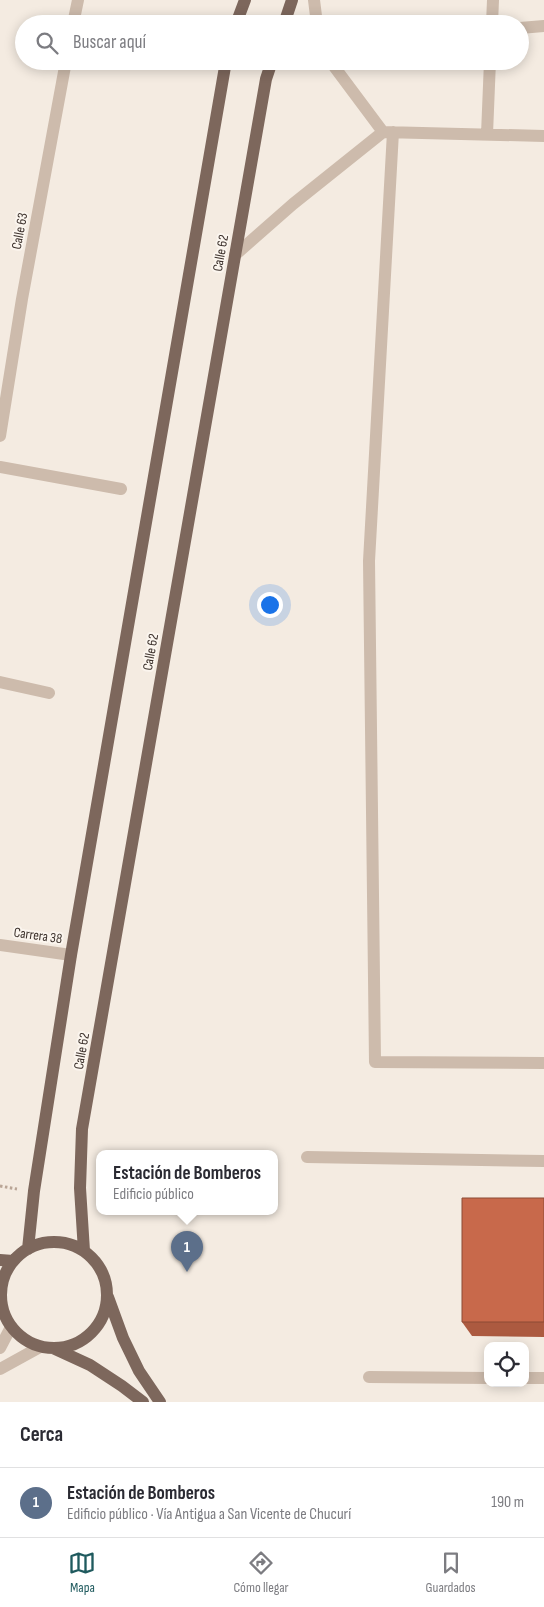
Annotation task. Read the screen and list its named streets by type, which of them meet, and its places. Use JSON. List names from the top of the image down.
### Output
{
  "streets": {
    "main road": ["Calle 62"],
    "street": ["Calle 63", "Carrera 38"]
  },
  "crossings": [
    ["Calle 62", "Carrera 38"]
  ],
  "page": {
    "search": "Buscar aquí",
    "popup": ["Estación de Bomberos", "Edificio público"],
    "pins": "1",
    "heading": "Cerca",
    "list": [
      {
        "mark": "1",
        "name": "Estación de Bomberos",
        "note": "Edificio público · Vía Antigua a San Vicente de Chucurí",
        "value": "190 m"
      }
    ],
    "nav": ["Mapa", "Cómo llegar", "Guardados"]
  }
}
